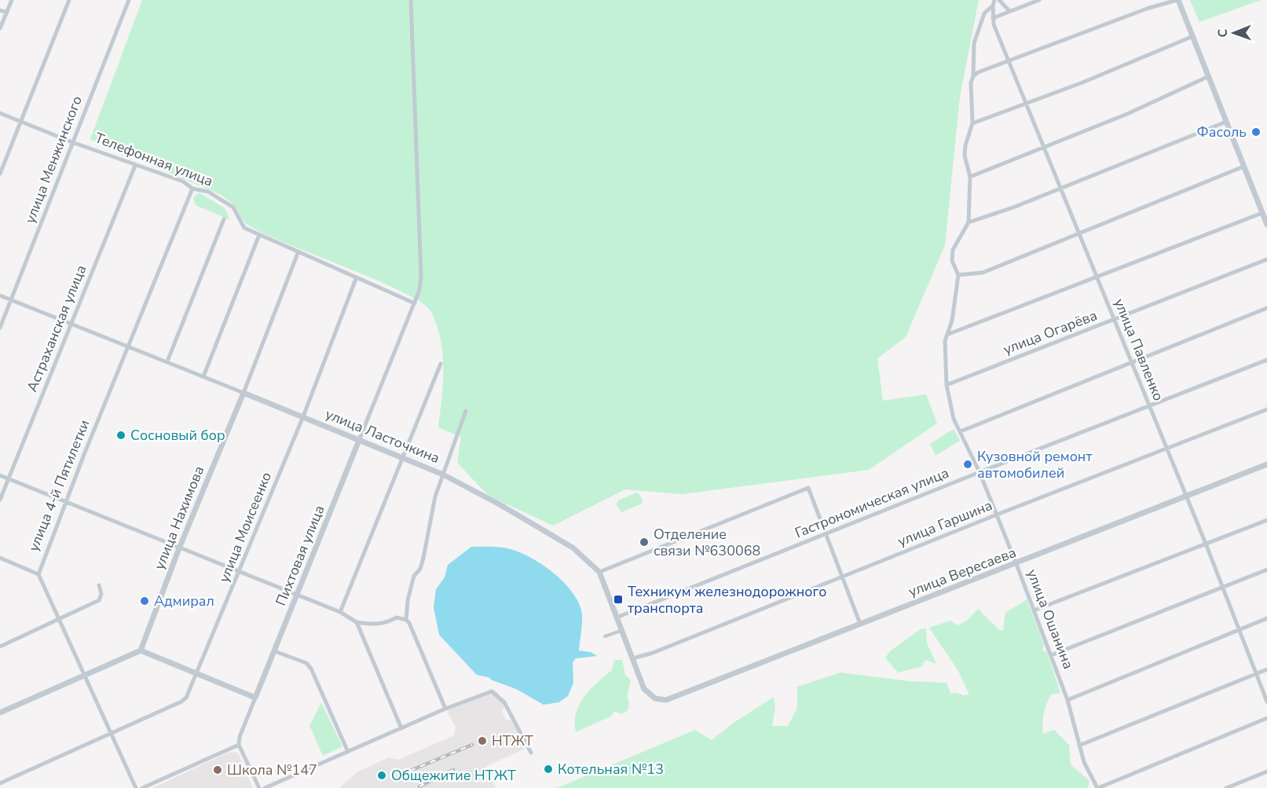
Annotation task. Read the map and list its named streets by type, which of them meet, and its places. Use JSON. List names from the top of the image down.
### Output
{
  "streets": {
    "street": [
      "улица Менжинского",
      "Телефонная улица",
      "Астраханская улица",
      "улица Огарёва",
      "улица Павленко",
      "улица Ласточкина",
      "улица 4-й Пятилетки",
      "Гастрономическая улица",
      "улица Нахимова",
      "улица Гаршина",
      "улица Моисеенко",
      "Пихтовая улица",
      "улица Вересаева",
      "улица Ошанина"
    ]
  },
  "crossings": [
    ["улица Менжинского", "Телефонная улица"],
    ["улица Менжинского", "улица Ласточкина"],
    ["Телефонная улица", "Астраханская улица"],
    ["Телефонная улица", "улица 4-й Пятилетки"],
    ["Телефонная улица", "улица Нахимова"],
    ["Телефонная улица", "улица Моисеенко"],
    ["Телефонная улица", "Пихтовая улица"],
    ["Астраханская улица", "улица Ласточкина"],
    ["улица Огарёва", "улица Павленко"],
    ["улица Огарёва", "улица Ошанина"],
    ["улица Павленко", "Гастрономическая улица"],
    ["улица Павленко", "улица Гаршина"],
    ["улица Павленко", "улица Вересаева"],
    ["улица Павленко", "улица Ошанина"],
    ["улица Ласточкина", "улица 4-й Пятилетки"],
    ["улица Ласточкина", "Гастрономическая улица"],
    ["улица Ласточкина", "улица Нахимова"],
    ["улица Ласточкина", "улица Гаршина"],
    ["улица Ласточкина", "улица Моисеенко"],
    ["улица Ласточкина", "Пихтовая улица"],
    ["улица Ласточкина", "улица Вересаева"],
    ["улица 4-й Пятилетки", "улица Моисеенко"],
    ["Гастрономическая улица", "улица Ошанина"],
    ["улица Гаршина", "улица Ошанина"],
    ["улица Вересаева", "улица Ошанина"]
  ],
  "places": {
    "other": [
      "Фасоль",
      "Сосновый бор",
      "Кузовной ремонт автомобилей",
      "Отделение связи №630068",
      "Адмирал",
      "НТЖТ",
      "Котельная №13",
      "Школа №147",
      "Общежитие НТЖТ"
    ],
    "transit": ["Техникум железнодорожного транспорта"]
  },
  "north": "left"
}
